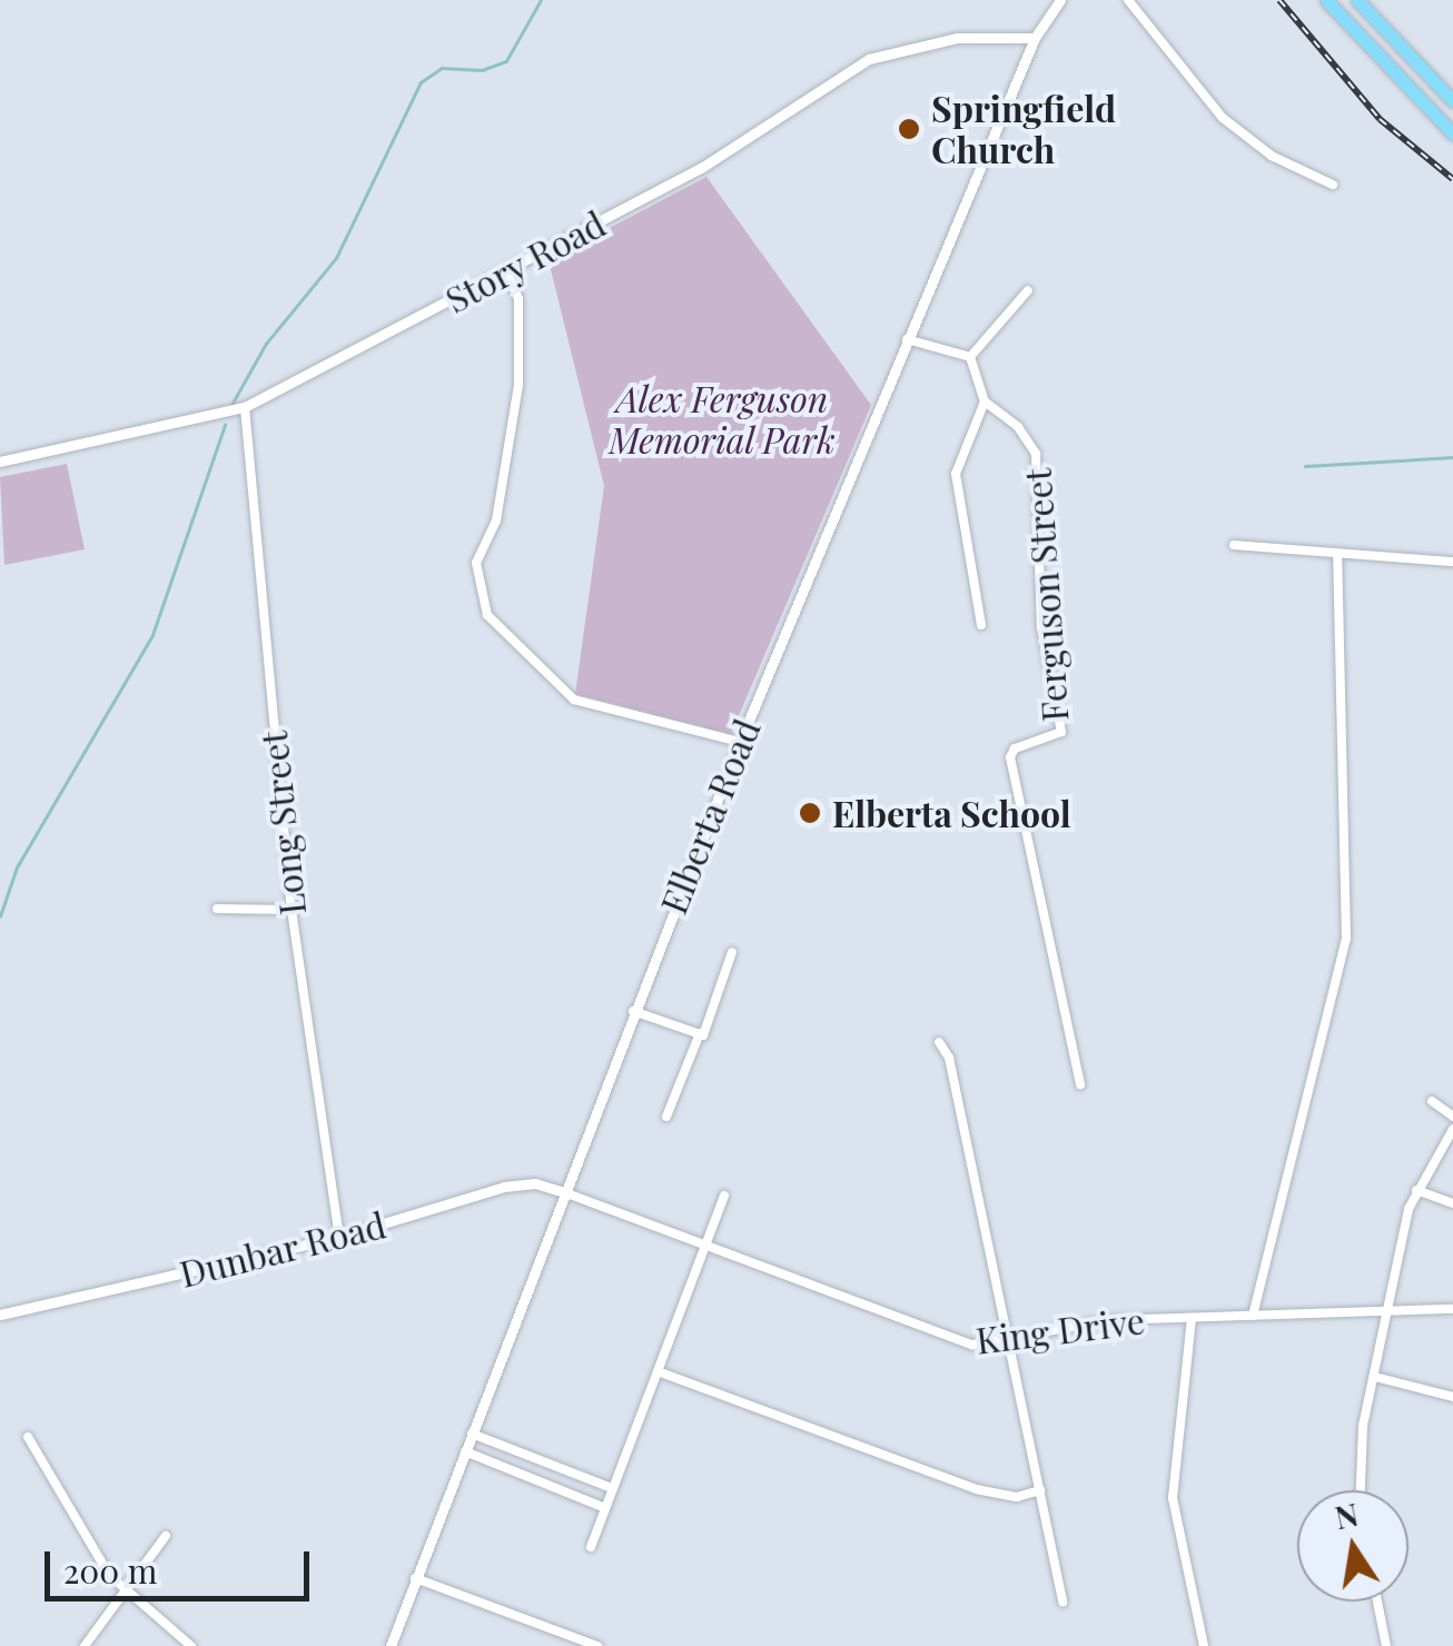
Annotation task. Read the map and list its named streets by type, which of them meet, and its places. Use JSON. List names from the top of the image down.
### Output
{
  "streets": {
    "street": [
      "Story Road",
      "Ferguson Street",
      "Elberta Road",
      "Long Street",
      "Dunbar Road",
      "King Drive"
    ]
  },
  "crossings": [
    ["Story Road", "Elberta Road"],
    ["Story Road", "Long Street"],
    ["Elberta Road", "Dunbar Road"],
    ["Elberta Road", "King Drive"],
    ["Long Street", "Dunbar Road"],
    ["Dunbar Road", "King Drive"]
  ],
  "parks": ["Alex Ferguson Memorial Park"],
  "places": ["Springfield Church", "Elberta School"],
  "scale_bar": "200 m",
  "north": "top"
}
